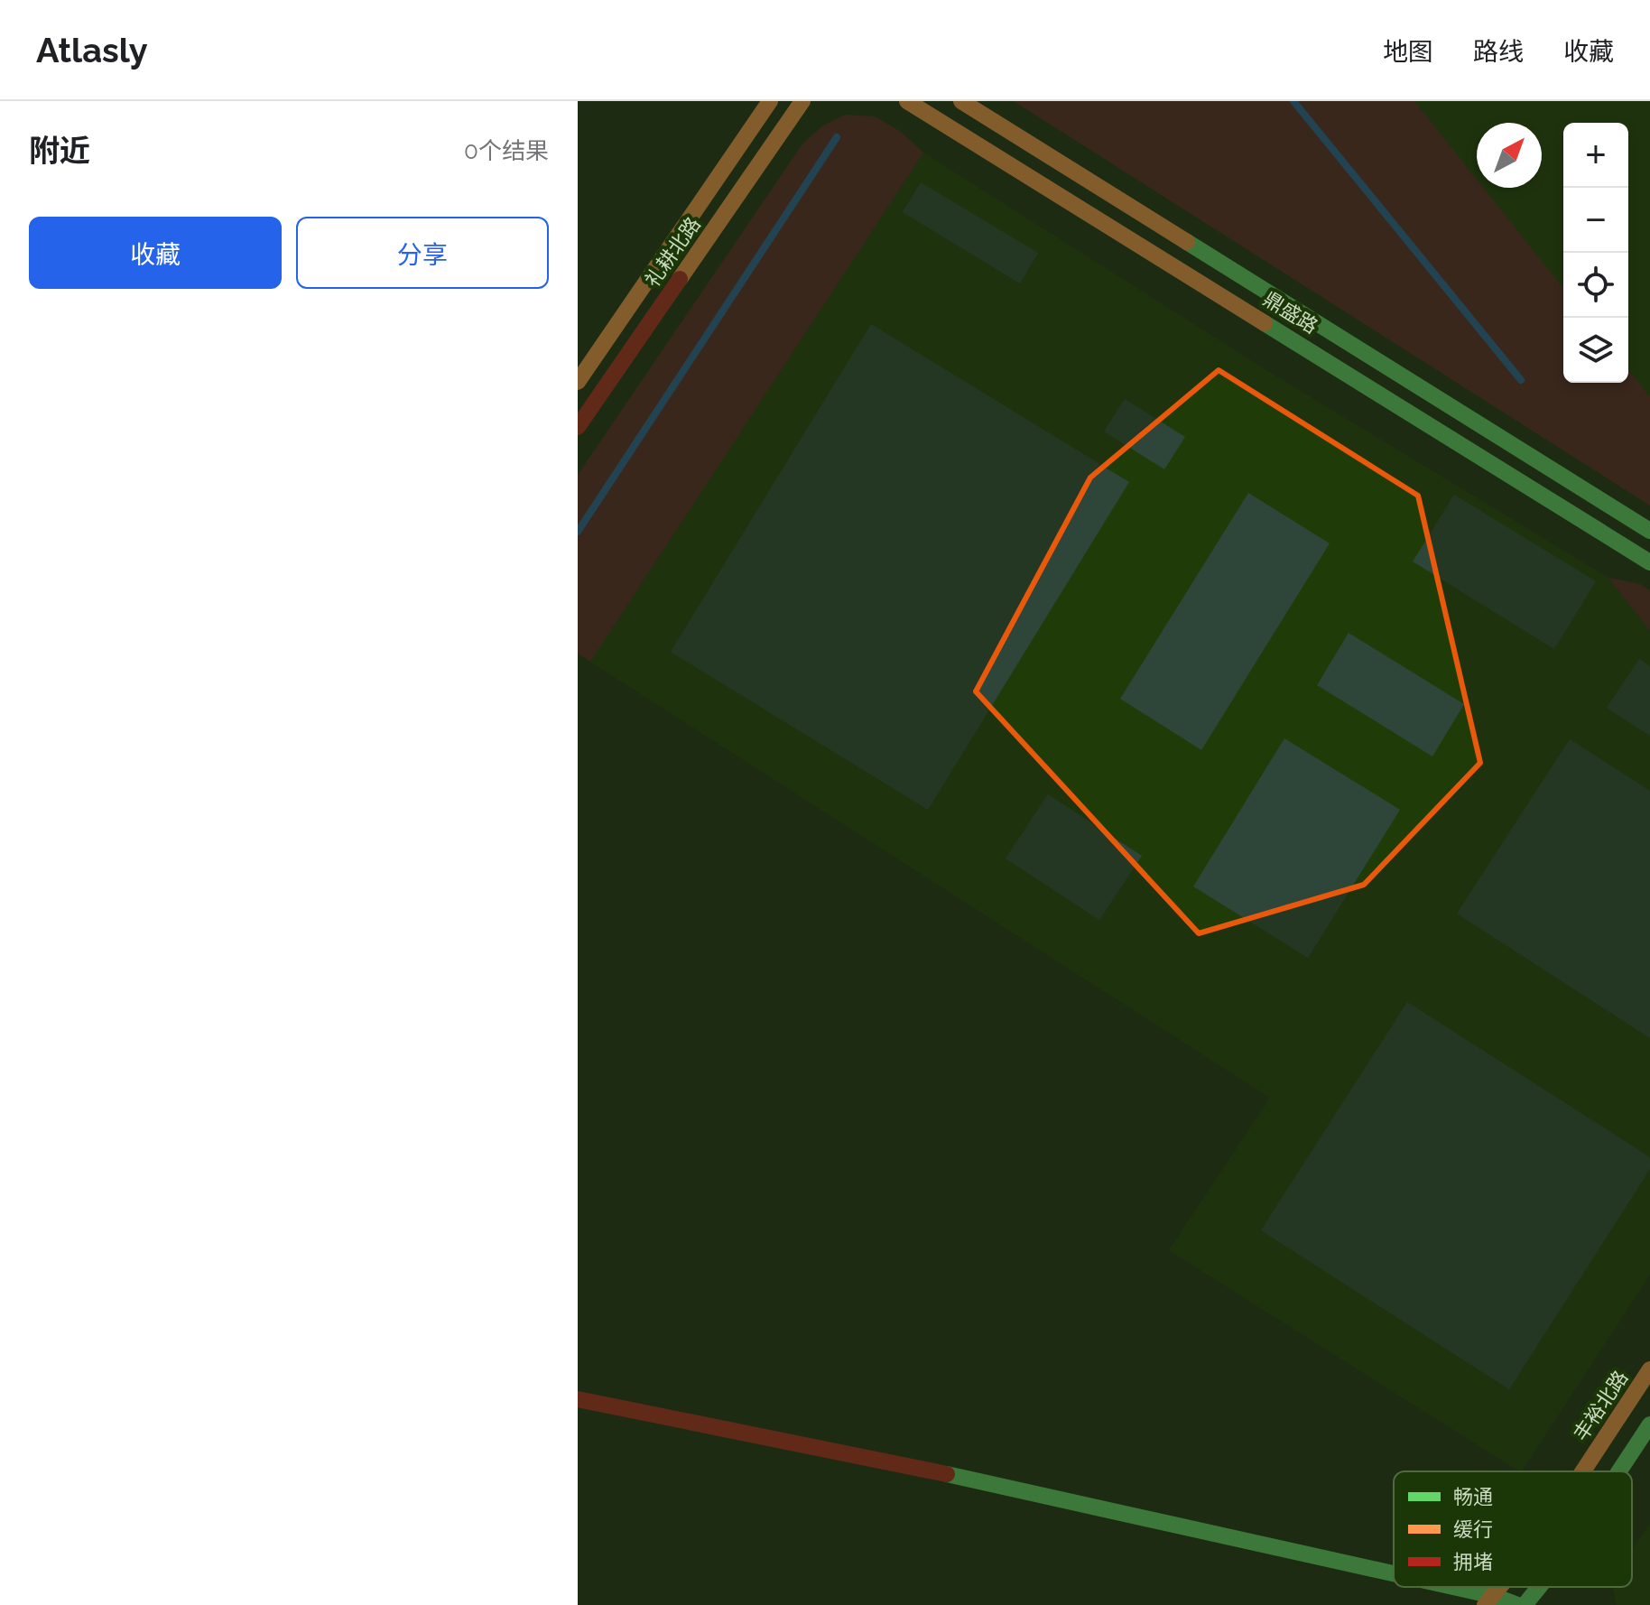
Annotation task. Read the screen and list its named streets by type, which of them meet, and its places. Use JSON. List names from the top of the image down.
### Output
{
  "streets": {
    "main road": ["礼耕北路", "鼎盛路", "丰裕北路"]
  },
  "legend": ["畅通", "缓行", "拥堵"],
  "north": "top right",
  "page": {
    "header": "Atlasly",
    "nav": ["地图", "路线", "收藏"],
    "heading": ["附近", "0个结果"],
    "map_buttons": ["+", "−"],
    "buttons": ["收藏", "分享"]
  }
}
